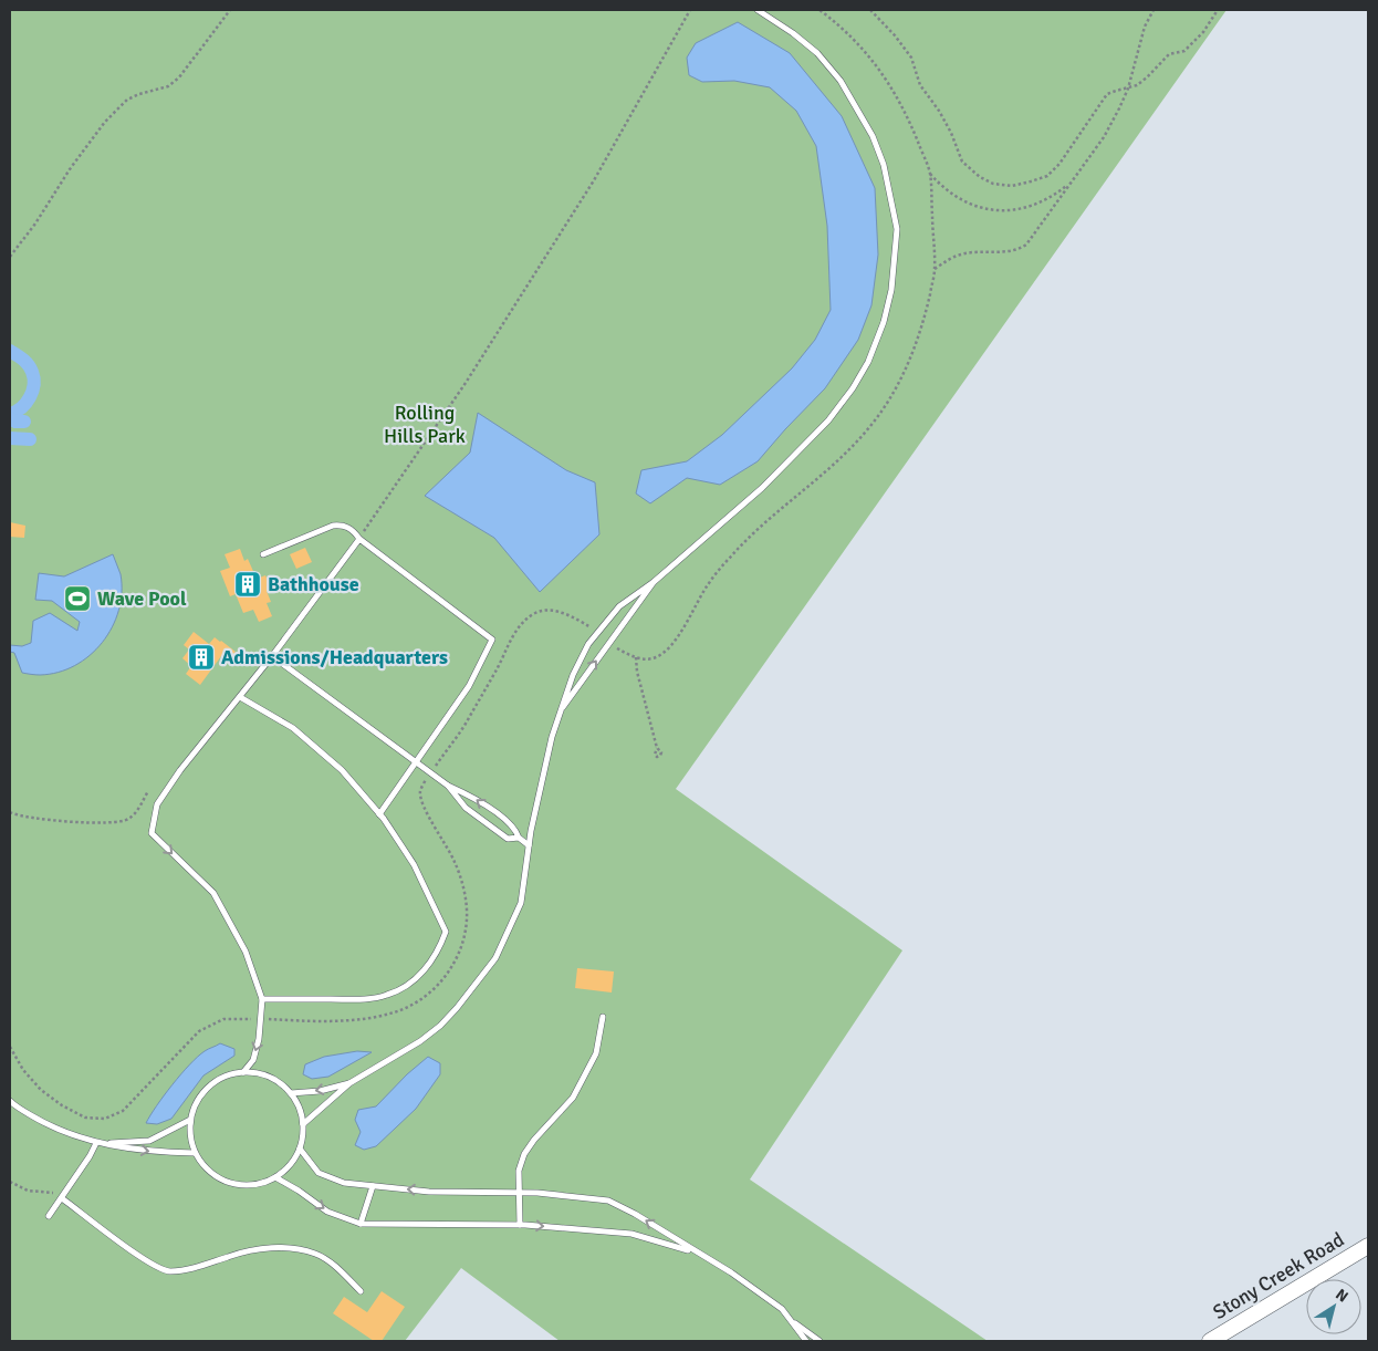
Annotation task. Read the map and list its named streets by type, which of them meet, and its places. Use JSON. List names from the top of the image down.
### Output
{
  "streets": {
    "main road": ["Stony Creek Road"]
  },
  "parks": ["Rolling Hills Park"],
  "places": {
    "building": ["Bathhouse", "Admissions/Headquarters"],
    "sports": ["Wave Pool"]
  },
  "north": "top right"
}
